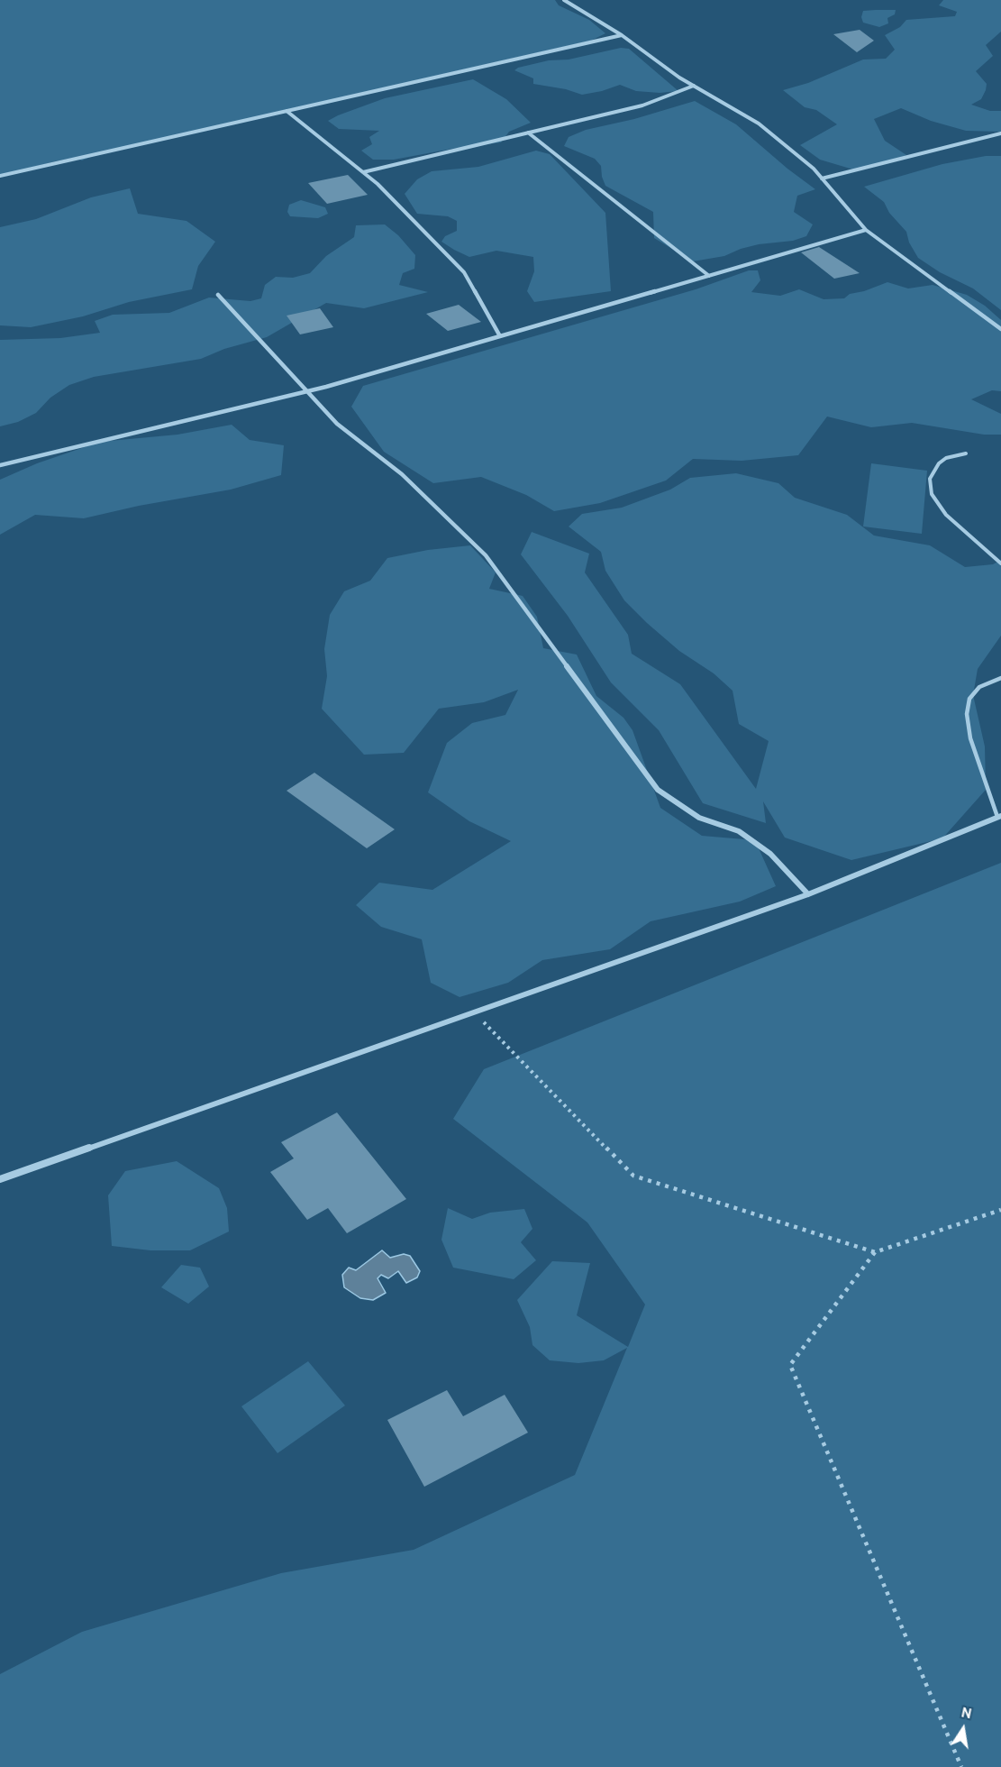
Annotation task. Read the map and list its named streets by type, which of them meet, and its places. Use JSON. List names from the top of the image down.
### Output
{
  "north": "top"
}
